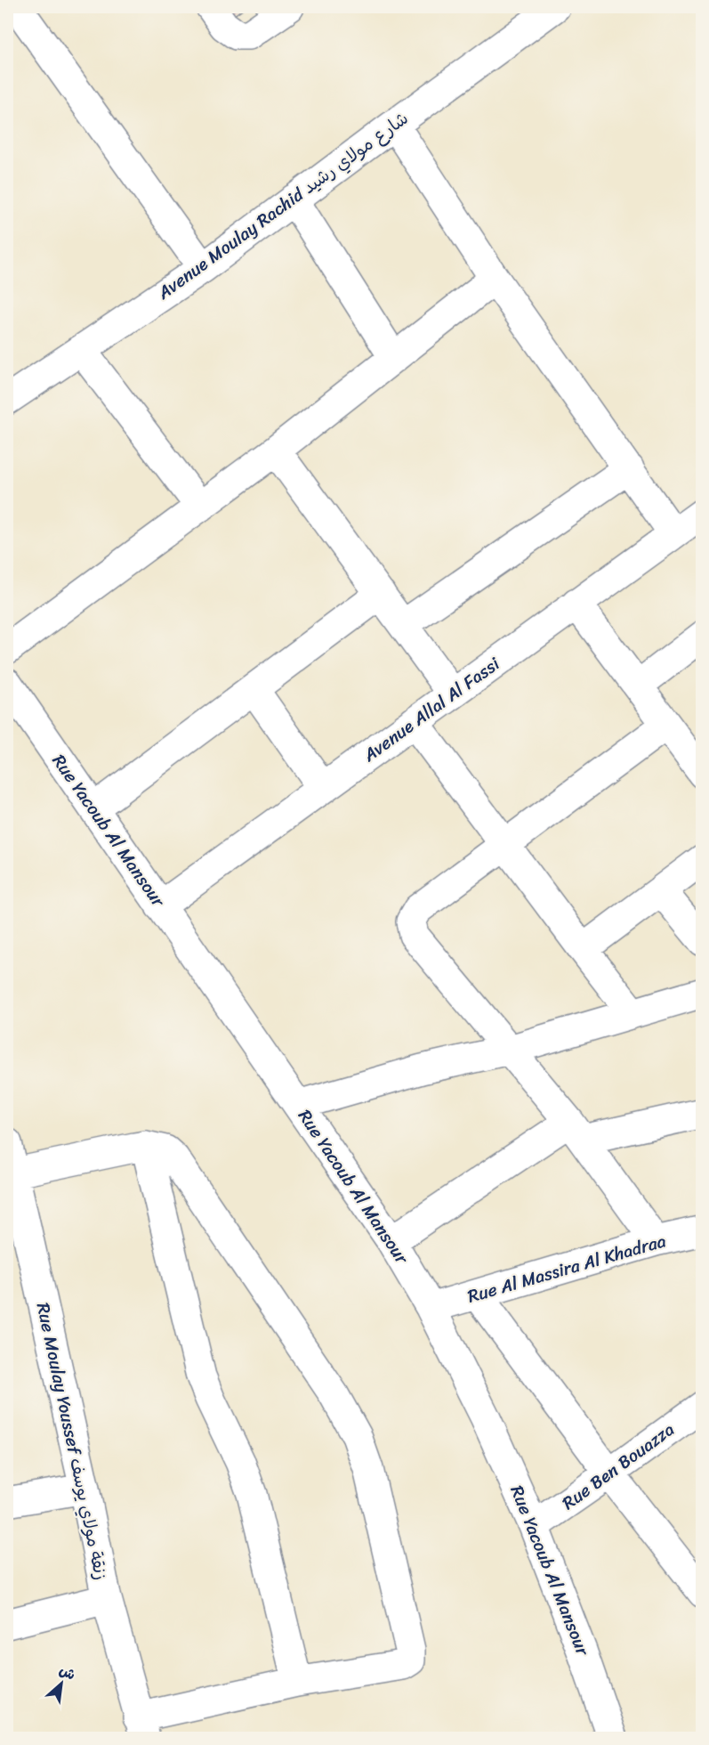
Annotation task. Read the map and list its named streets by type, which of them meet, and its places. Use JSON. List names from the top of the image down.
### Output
{
  "streets": {
    "street": [
      "Avenue Moulay Rachid شارع مولاي رشيد",
      "Avenue Allal Al Fassi",
      "Rue Yacoub Al Mansour",
      "Rue Al Massira Al Khadraa",
      "Rue Moulay Youssef زنقة مولاي يوسف",
      "Rue Ben Bouazza"
    ]
  },
  "crossings": [
    ["Avenue Allal Al Fassi", "Rue Yacoub Al Mansour"],
    ["Rue Yacoub Al Mansour", "Rue Al Massira Al Khadraa"],
    ["Rue Yacoub Al Mansour", "Rue Ben Bouazza"]
  ],
  "north": "top right"
}
